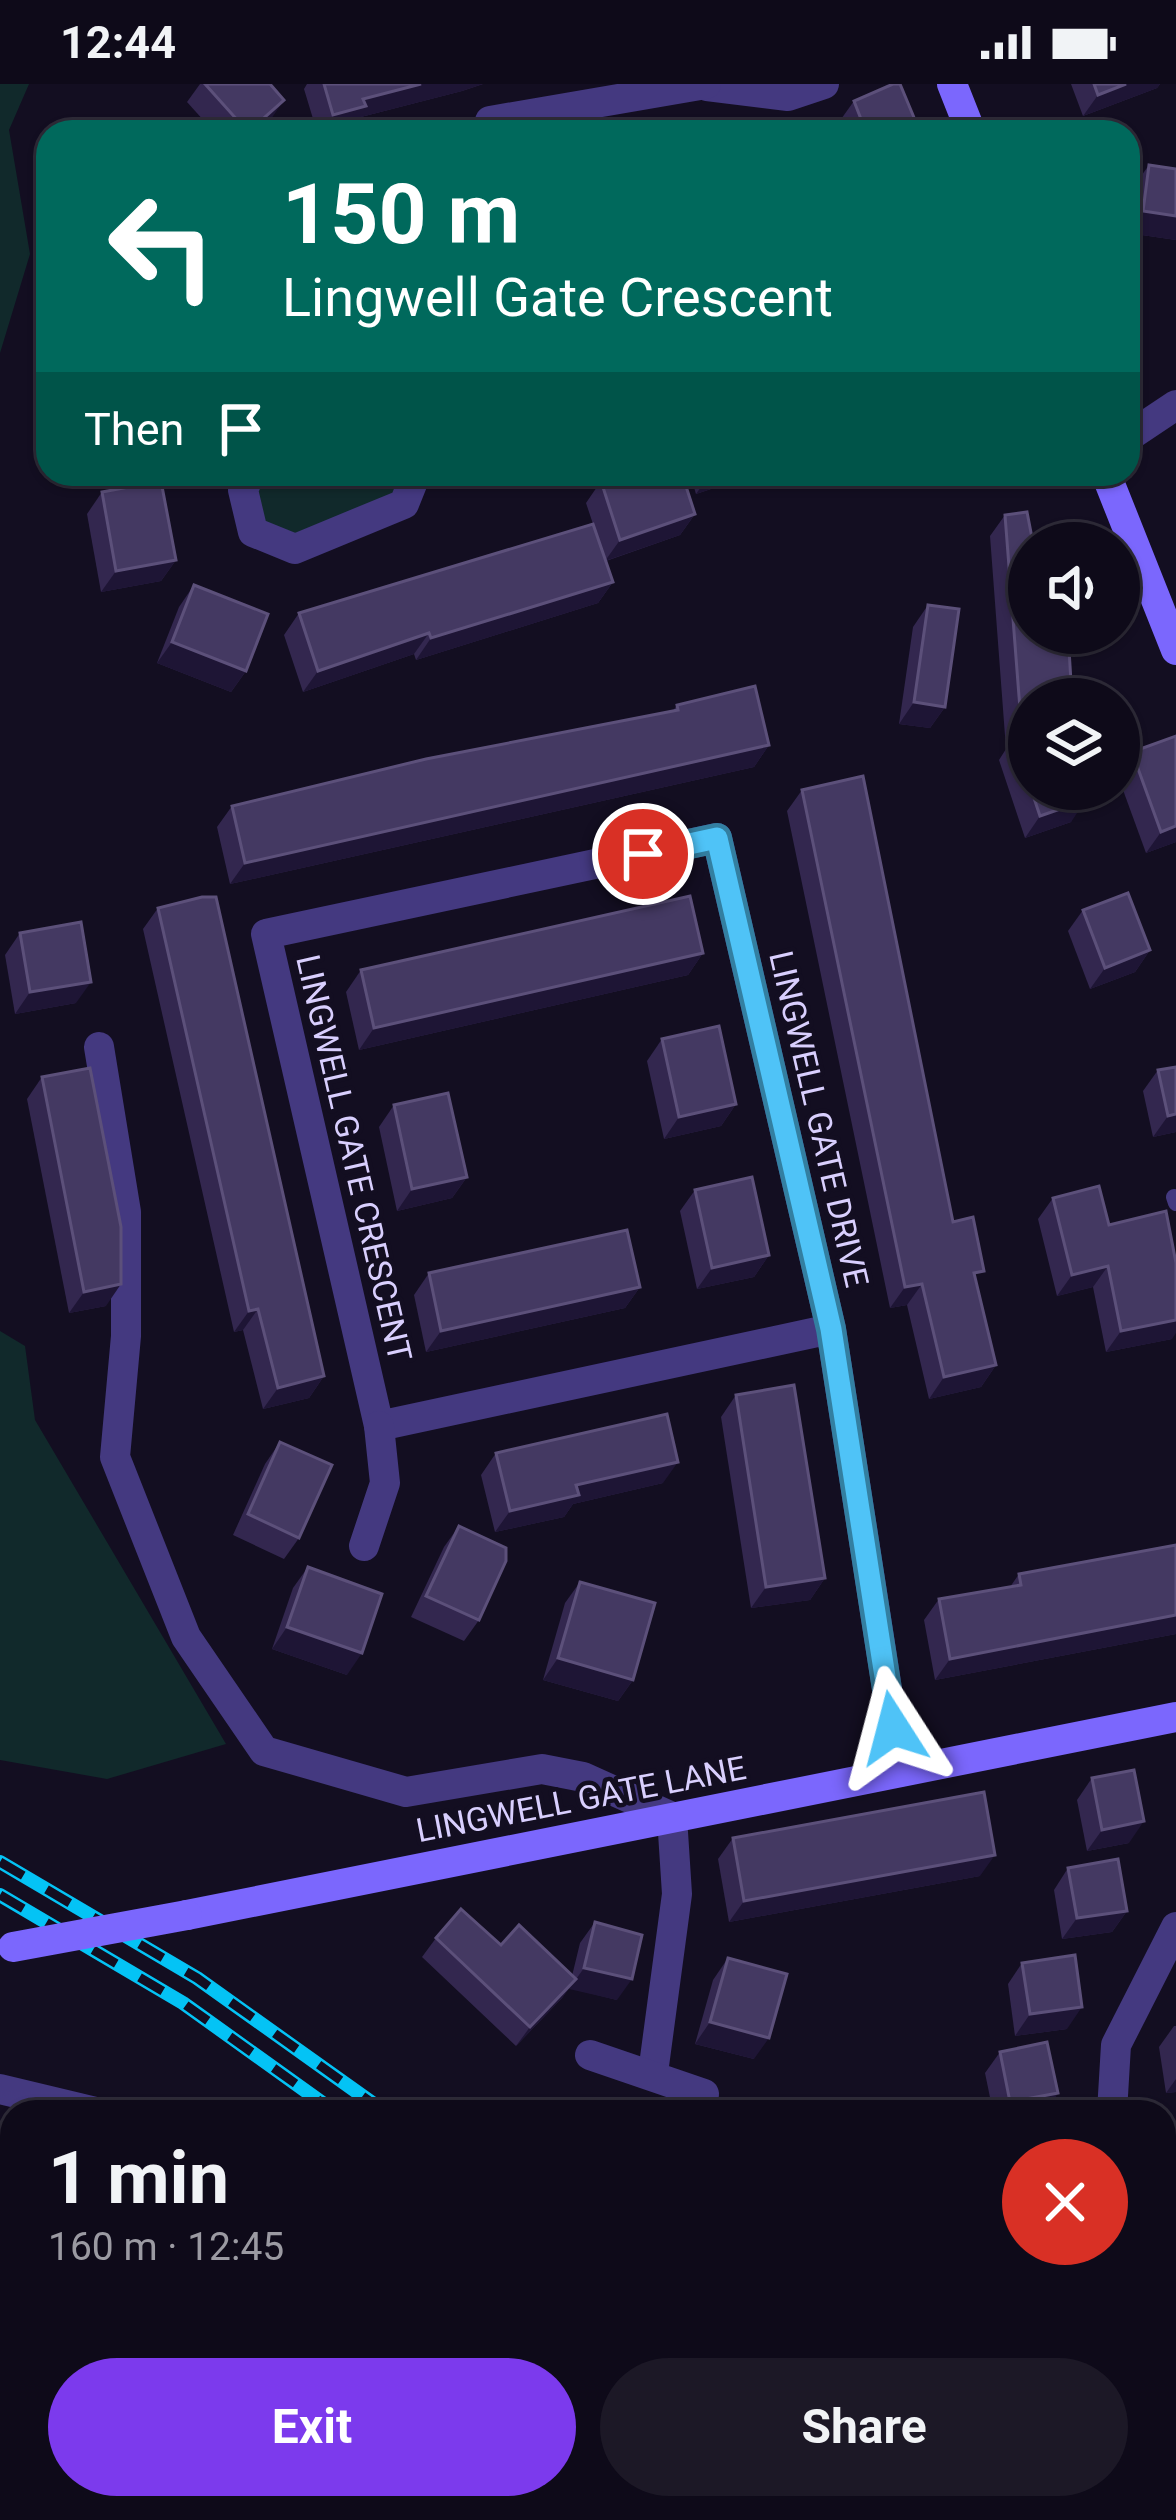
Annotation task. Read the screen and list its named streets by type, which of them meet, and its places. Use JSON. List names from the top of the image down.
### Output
{
  "streets": {
    "street": ["LINGWELL GATE DRIVE", "LINGWELL GATE CRESCENT", "LINGWELL GATE LANE"]
  },
  "crossings": [
    ["LINGWELL GATE DRIVE", "LINGWELL GATE CRESCENT"],
    ["LINGWELL GATE DRIVE", "LINGWELL GATE LANE"]
  ],
  "page": {
    "status": "12:44",
    "turn": ["150 m", "Lingwell Gate Crescent"],
    "then": "Then",
    "heading": ["1 min", "160 m · 12:45"],
    "buttons": ["Exit", "Share"]
  }
}
